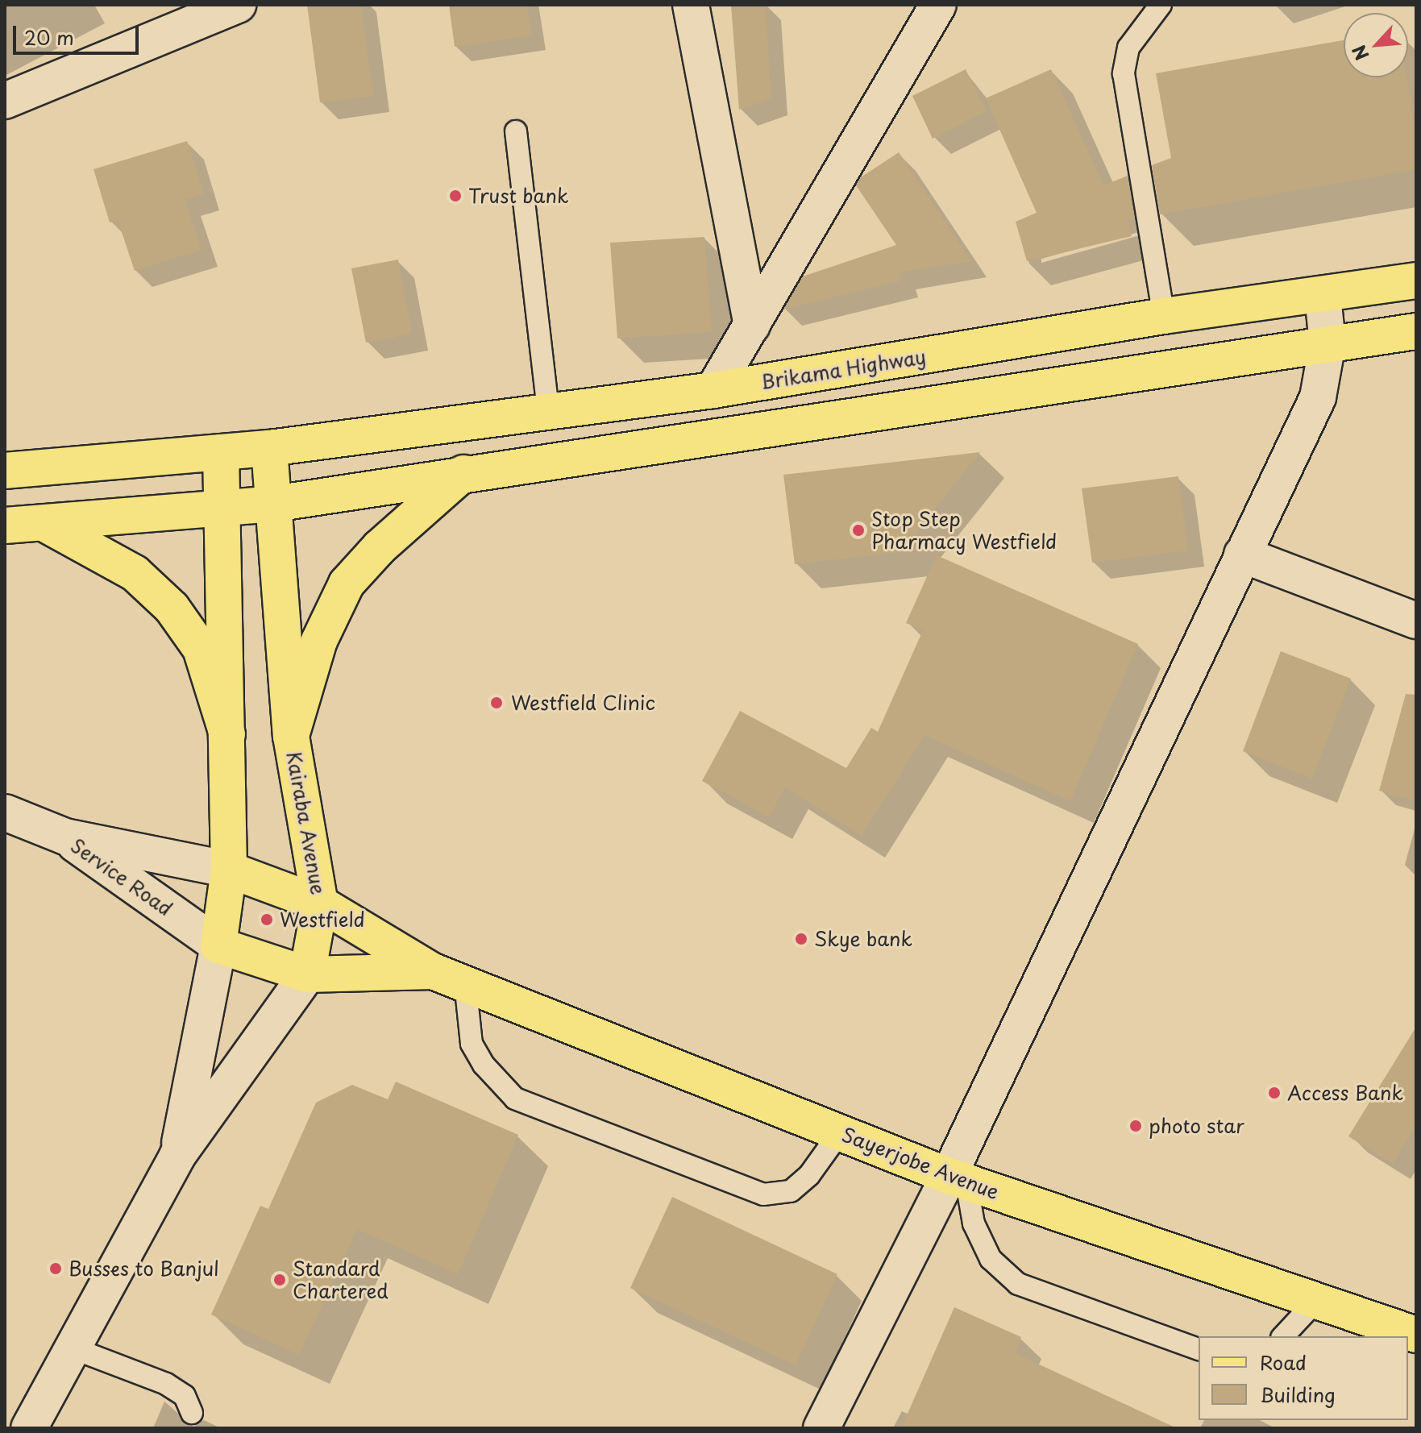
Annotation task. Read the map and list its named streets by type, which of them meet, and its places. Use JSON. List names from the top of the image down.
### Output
{
  "streets": {
    "main road": ["Brikama Highway", "Kairaba Avenue", "Sayerjobe Avenue"],
    "street": ["Service Road"]
  },
  "crossings": [
    ["Brikama Highway", "Kairaba Avenue"],
    ["Kairaba Avenue", "Service Road"],
    ["Kairaba Avenue", "Sayerjobe Avenue"],
    ["Service Road", "Sayerjobe Avenue"]
  ],
  "places": [
    "Trust bank",
    "Stop Step Pharmacy Westfield",
    "Westfield Clinic",
    "Westfield",
    "Skye bank",
    "Access Bank",
    "photo star",
    "Busses to Banjul",
    "Standard Chartered"
  ],
  "legend": ["Road", "Building"],
  "scale_bar": "20 m",
  "north": "bottom left"
}
